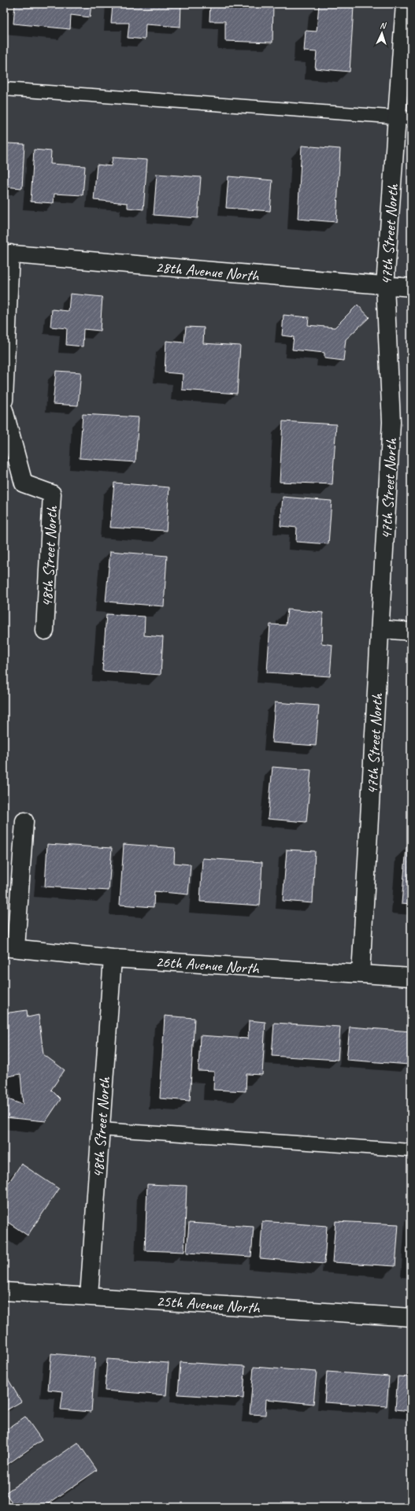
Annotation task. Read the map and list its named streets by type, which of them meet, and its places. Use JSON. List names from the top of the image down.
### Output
{
  "streets": {
    "street": [
      "47th Street North",
      "28th Avenue North",
      "48th Street North",
      "26th Avenue North",
      "25th Avenue North"
    ]
  },
  "crossings": [
    ["47th Street North", "28th Avenue North"],
    ["47th Street North", "26th Avenue North"],
    ["48th Street North", "26th Avenue North"],
    ["48th Street North", "25th Avenue North"]
  ],
  "north": "top"
}
